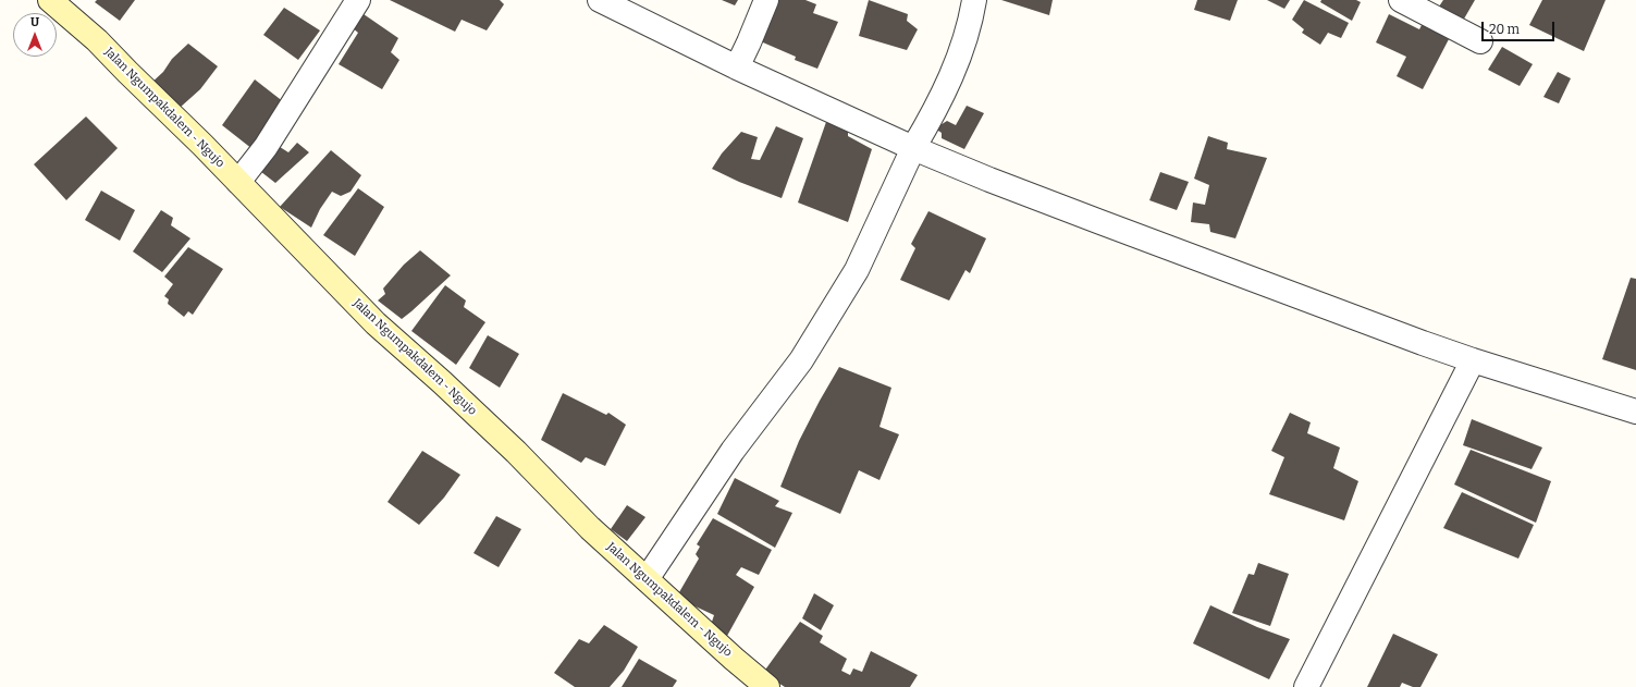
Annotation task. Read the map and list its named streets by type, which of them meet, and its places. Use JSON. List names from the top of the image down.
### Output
{
  "streets": {
    "street": ["Jalan Ngumpakdalem - Ngujo"]
  },
  "scale_bar": "20 m",
  "north": "top"
}
